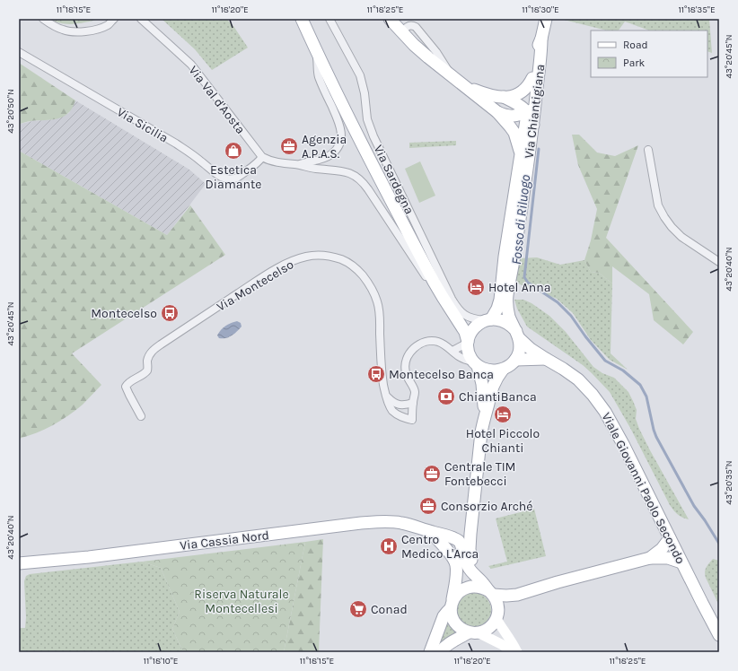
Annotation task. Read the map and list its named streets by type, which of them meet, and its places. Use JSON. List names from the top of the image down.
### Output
{
  "streets": {
    "main road": ["Via Chiantigiana", "Viale Giovanni Paolo Secondo", "Via Cassia Nord"],
    "street": [
      "Via Val d'Aosta",
      "Via Sicilia",
      "Via Sardegna",
      "Via Montecelso"
    ]
  },
  "crossings": [
    ["Via Val d'Aosta", "Via Sicilia"],
    ["Via Chiantigiana", "Via Sardegna"],
    ["Via Chiantigiana", "Viale Giovanni Paolo Secondo"],
    ["Via Sardegna", "Viale Giovanni Paolo Secondo"]
  ],
  "water": ["Fosso di Riluogo"],
  "parks": ["Riserva Naturale Montecellesi"],
  "places": {
    "office": ["Agenzia A.P.A.S.", "Centrale TIM Fontebecci", "Consorzio Arché"],
    "shop": ["Estetica Diamante"],
    "hotel": ["Hotel Anna", "Hotel Piccolo Chianti"],
    "bus stop": ["Montecelso", "Montecelso Banca"],
    "bank": ["ChiantiBanca"],
    "hospital": ["Centro Medico L'Arca"],
    "supermarket": ["Conad"]
  },
  "legend": ["Road", "Park"],
  "coordinates": [
    "11°18'15\"E",
    "11°18'20\"E",
    "11°18'25\"E",
    "11°18'30\"E",
    "11°18'35\"E",
    "43°20'45\"N",
    "43°20'50\"N",
    "43°20'40\"N",
    "43°20'35\"N",
    "11°18'10\"E"
  ]
}
